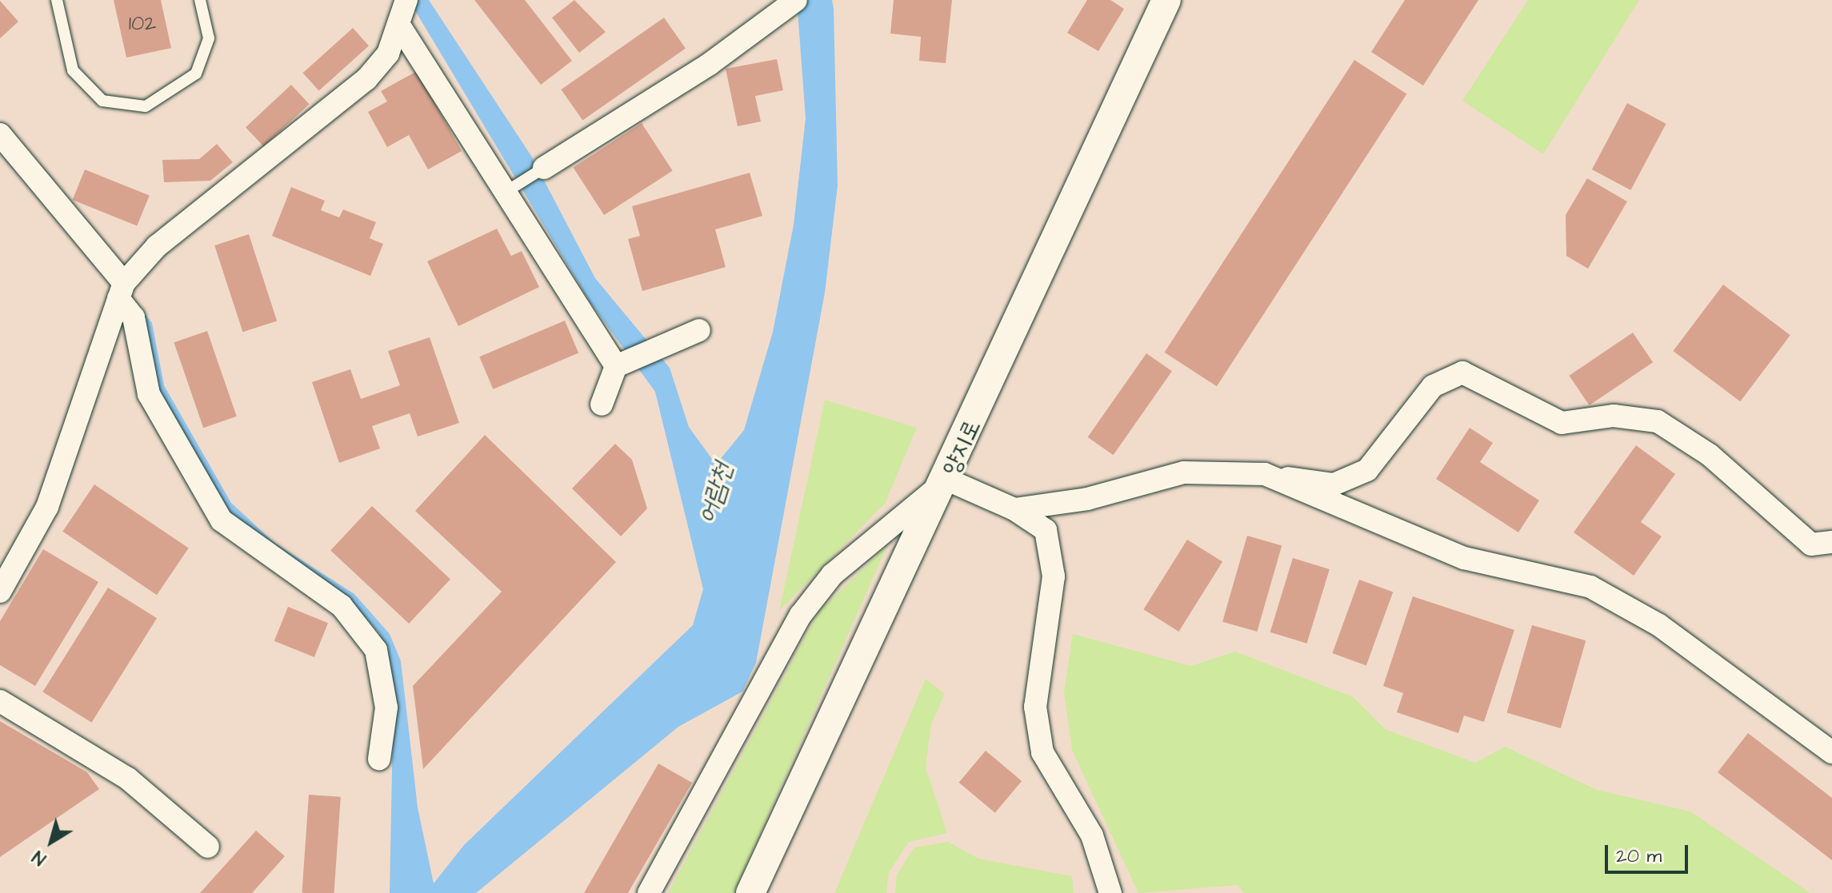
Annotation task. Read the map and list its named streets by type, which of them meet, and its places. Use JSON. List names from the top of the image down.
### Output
{
  "streets": {
    "street": ["양지로"]
  },
  "water": ["어람천"],
  "house_numbers": ["102"],
  "scale_bar": "20 m",
  "north": "bottom left"
}
